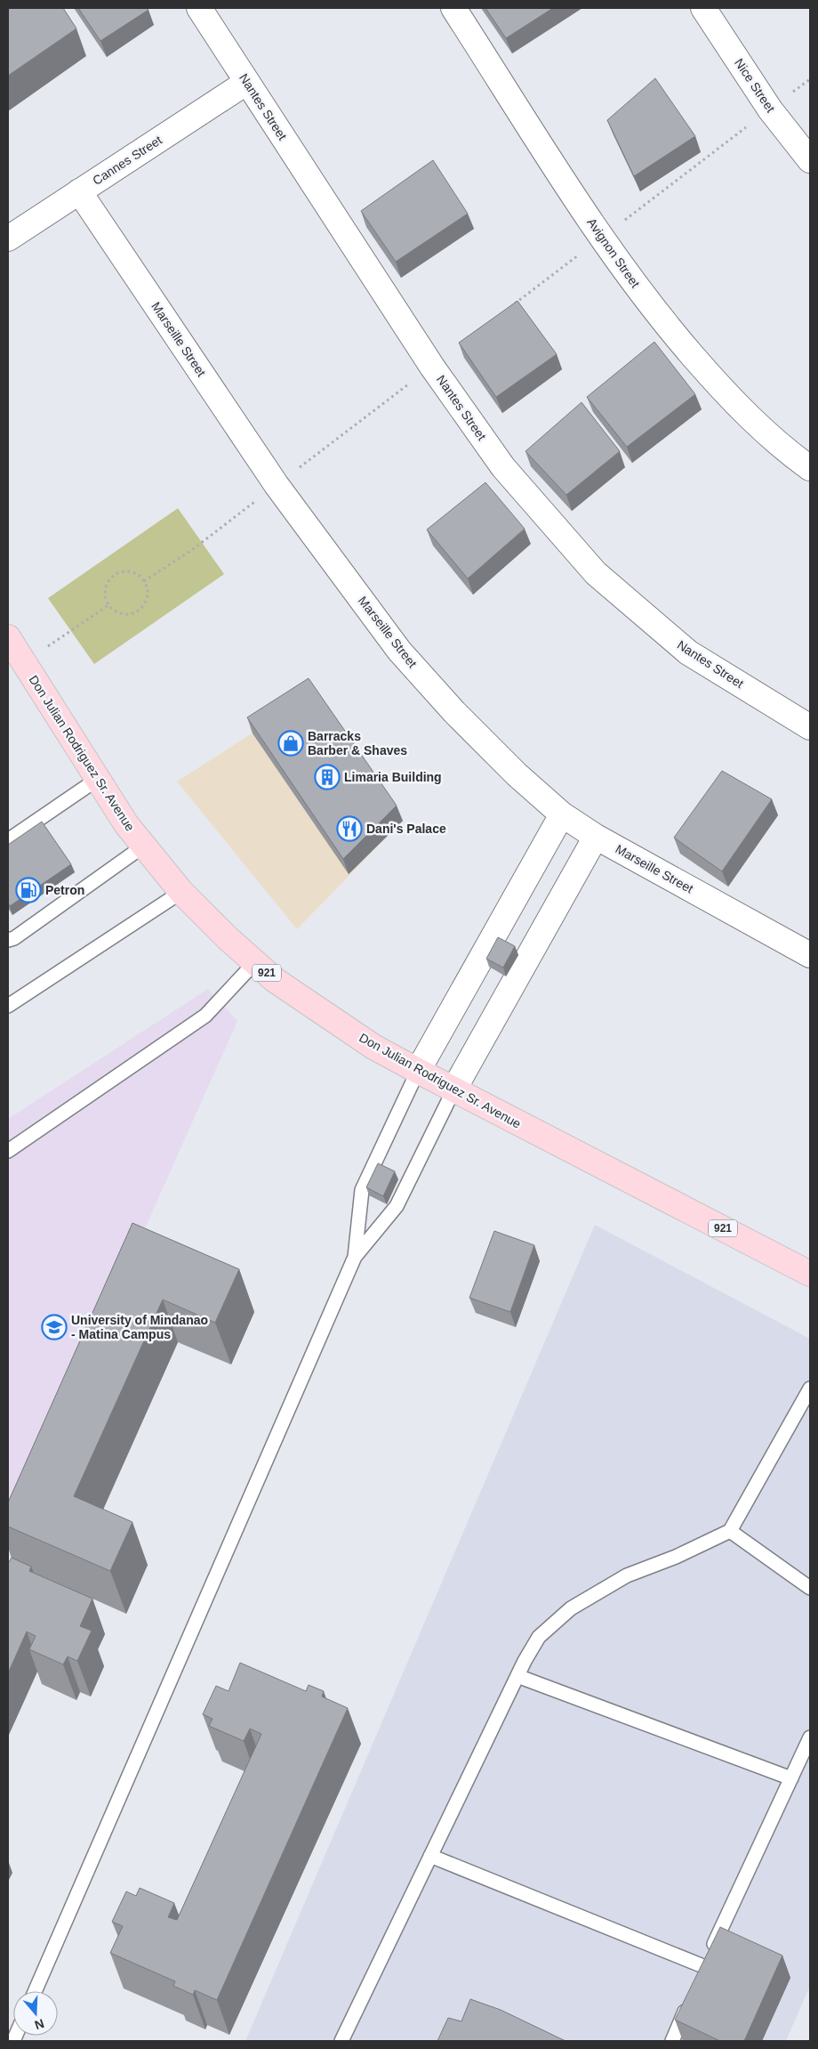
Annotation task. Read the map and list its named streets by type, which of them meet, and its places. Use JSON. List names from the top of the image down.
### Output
{
  "streets": {
    "main road": ["Don Julian Rodriguez Sr. Avenue", "921"],
    "street": [
      "Nice Street",
      "Nantes Street",
      "Cannes Street",
      "Avignon Street",
      "Marseille Street"
    ]
  },
  "crossings": [
    ["Nantes Street", "Cannes Street"],
    ["Cannes Street", "Marseille Street"]
  ],
  "places": {
    "shop": ["Barracks Barber & Shaves"],
    "building": ["Limaria Building"],
    "restaurant": ["Dani's Palace"],
    "fuel station": ["Petron"],
    "school or university": ["University of Mindanao - Matina Campus"]
  },
  "north": "bottom"
}
